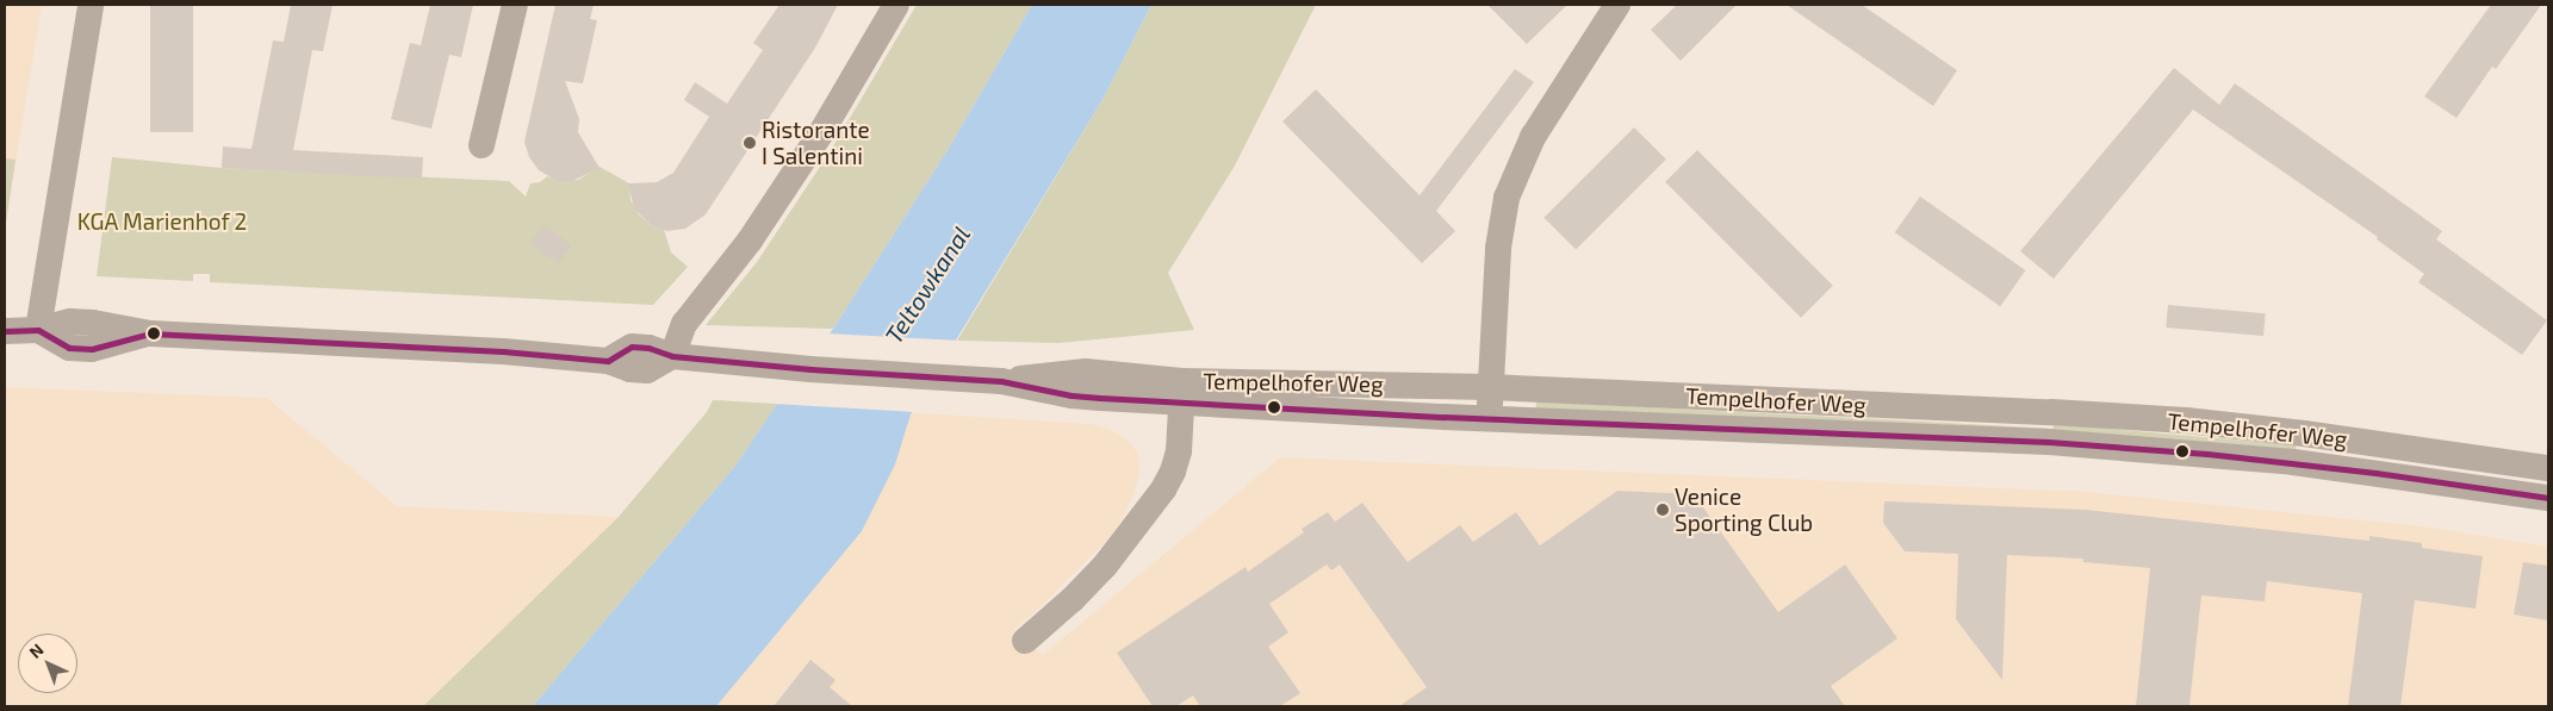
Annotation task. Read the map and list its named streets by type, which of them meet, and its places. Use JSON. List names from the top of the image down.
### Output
{
  "streets": {
    "street": ["Tempelhofer Weg"]
  },
  "water": ["Teltowkanal"],
  "parks": ["KGA Marienhof 2"],
  "places": ["Ristorante I Salentini", "Venice Sporting Club"],
  "north": "top left"
}
